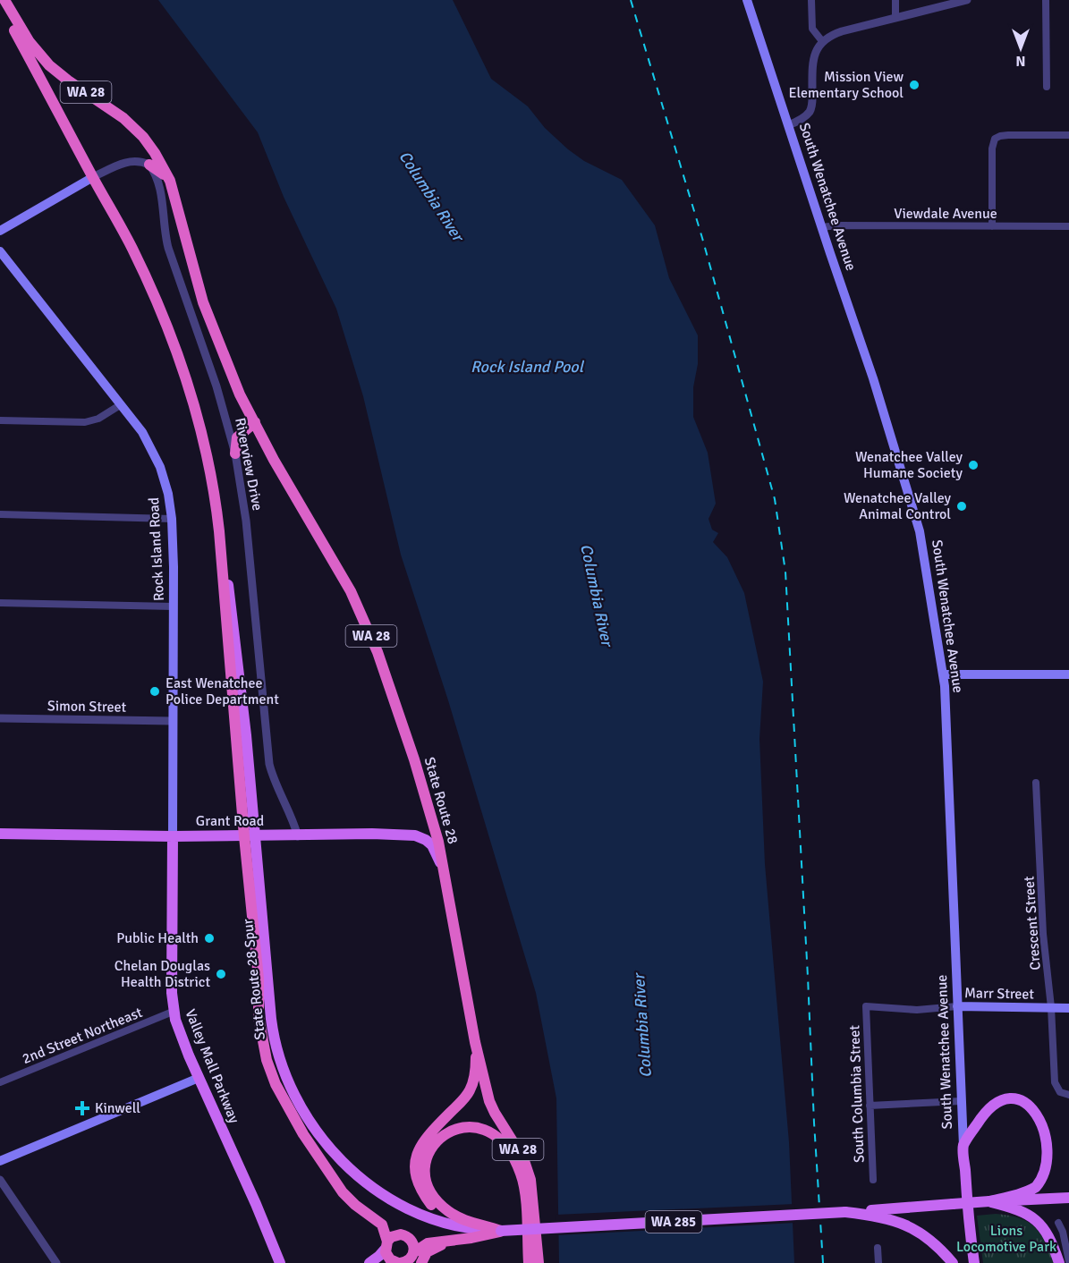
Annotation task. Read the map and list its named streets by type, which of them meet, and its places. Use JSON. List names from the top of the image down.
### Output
{
  "streets": {
    "highway": ["WA 28", "State Route 28"],
    "main road": [
      "South Wenatchee Avenue",
      "Rock Island Road",
      "Grant Road",
      "State Route 28 Spur",
      "Marr Street",
      "Valley Mall Parkway",
      "WA 285"
    ],
    "street": [
      "Viewdale Avenue",
      "Riverview Drive",
      "Simon Street",
      "Crescent Street",
      "2nd Street Northeast",
      "South Columbia Street"
    ]
  },
  "crossings": [
    ["WA 28", "State Route 28"],
    ["South Wenatchee Avenue", "Viewdale Avenue"],
    ["South Wenatchee Avenue", "Marr Street"],
    ["Riverview Drive", "Grant Road"],
    ["Rock Island Road", "Simon Street"],
    ["Rock Island Road", "Grant Road"],
    ["Rock Island Road", "Valley Mall Parkway"],
    ["State Route 28", "Grant Road"],
    ["Grant Road", "State Route 28 Spur"],
    ["Grant Road", "Valley Mall Parkway"],
    ["Crescent Street", "Marr Street"],
    ["State Route 28 Spur", "WA 285"],
    ["Marr Street", "South Columbia Street"],
    ["2nd Street Northeast", "Valley Mall Parkway"]
  ],
  "water": ["Columbia River", "Rock Island Pool"],
  "parks": ["Lions Locomotive Park"],
  "places": {
    "other": [
      "Mission View Elementary School",
      "Wenatchee Valley Humane Society",
      "Wenatchee Valley Animal Control",
      "East Wenatchee Police Department",
      "Public Health",
      "Chelan Douglas Health District"
    ],
    "health": ["Kinwell"]
  },
  "north": "bottom"
}
